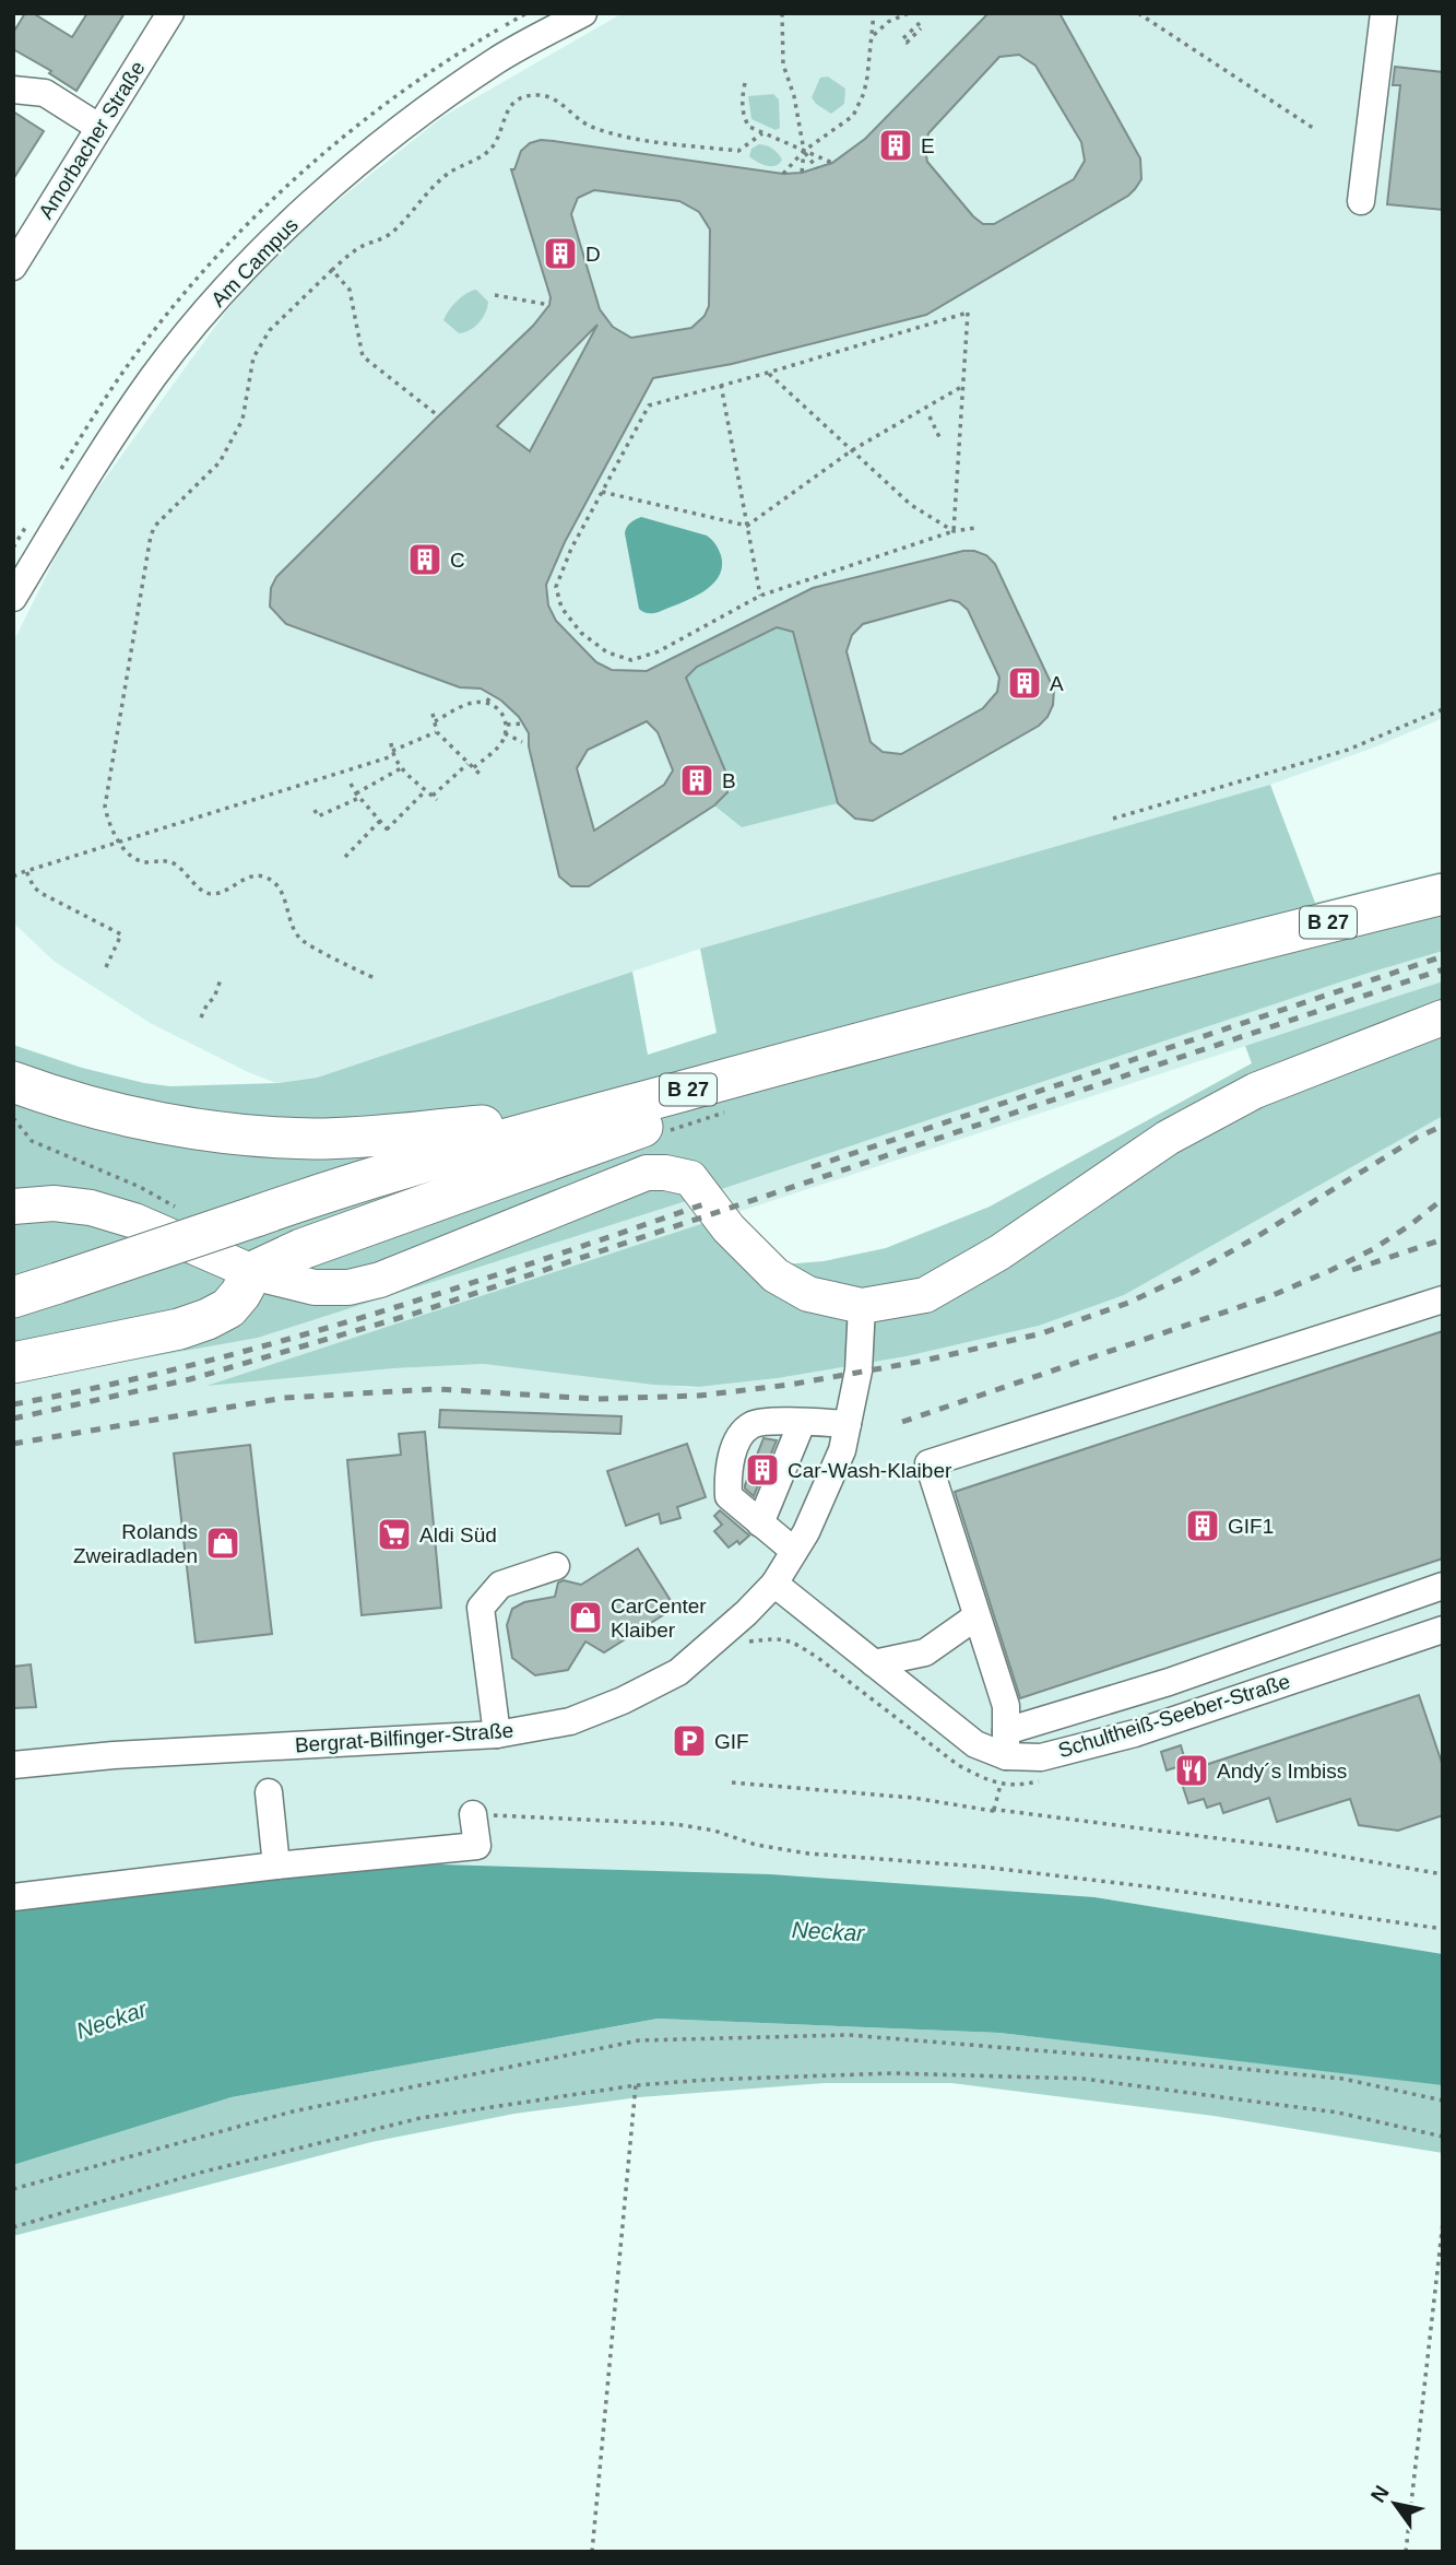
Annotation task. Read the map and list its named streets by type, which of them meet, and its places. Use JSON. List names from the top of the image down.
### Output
{
  "streets": {
    "highway": ["B 27"],
    "street": [
      "Amorbacher Straße",
      "Am Campus",
      "Schultheiß-Seeber-Straße",
      "Bergrat-Bilfinger-Straße"
    ]
  },
  "crossings": [
    ["Schultheiß-Seeber-Straße", "Bergrat-Bilfinger-Straße"]
  ],
  "water": ["Neckar"],
  "places": {
    "building": [
      "E",
      "D",
      "C",
      "A",
      "B",
      "Car-Wash-Klaiber",
      "GIF1"
    ],
    "supermarket": ["Aldi Süd"],
    "shop": ["Rolands Zweiradladen", "CarCenter Klaiber"],
    "parking": ["GIF"],
    "restaurant": ["Andy´s Imbiss"]
  },
  "north": "top left"
}
